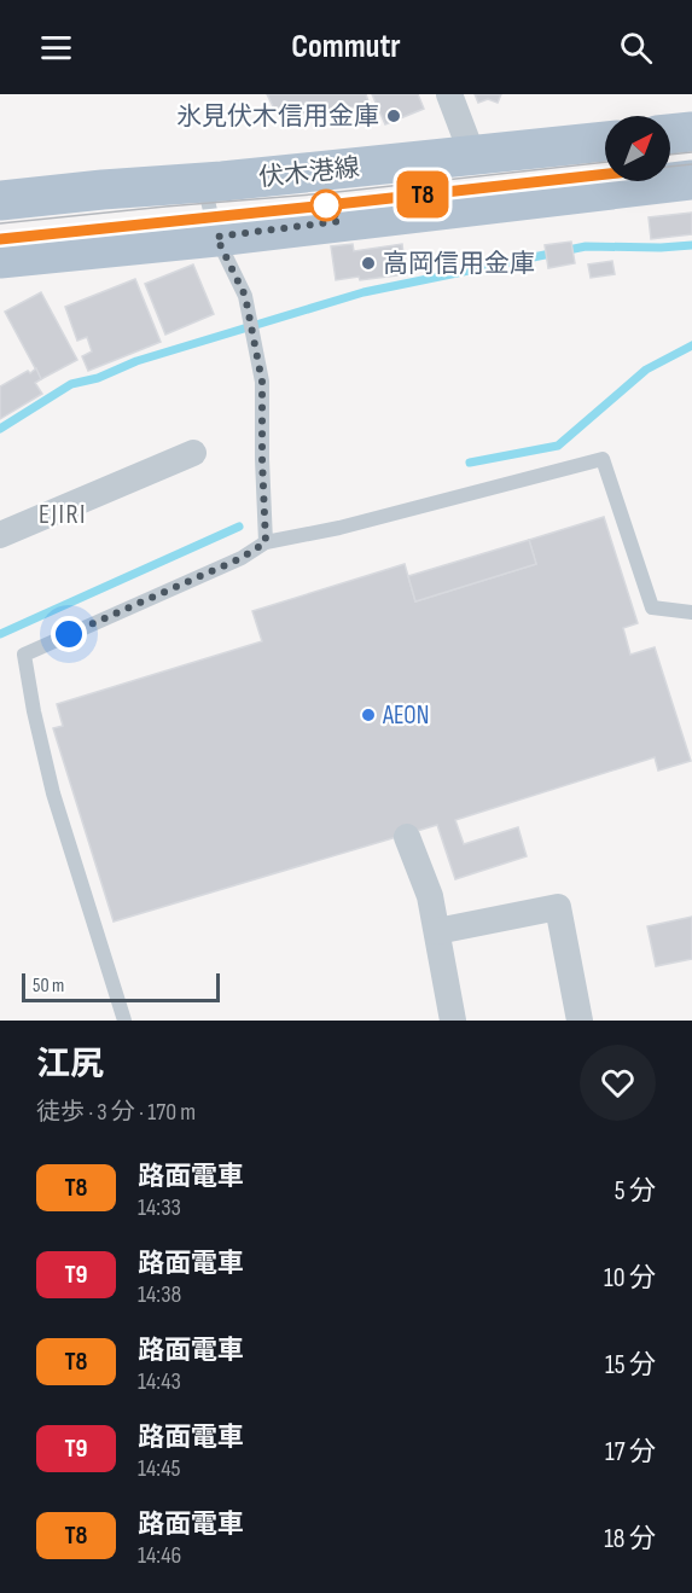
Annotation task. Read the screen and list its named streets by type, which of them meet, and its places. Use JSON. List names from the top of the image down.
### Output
{
  "streets": {
    "main road": ["伏木港線"]
  },
  "districts": ["EJIRI"],
  "places": ["氷見伏木信用金庫", "高岡信用金庫", "AEON"],
  "lines": ["tram line T8"],
  "scale_bar": "50 m",
  "north": "top right",
  "page": {
    "header": "Commutr",
    "on_map": "T8",
    "scale": "50 m",
    "heading": ["江尻", "徒歩 · 3 分 · 170 m"],
    "list": [
      {
        "mark": "T8",
        "name": "路面電車",
        "note": "14:33",
        "value": "5 分"
      },
      {
        "mark": "T9",
        "name": "路面電車",
        "note": "14:38",
        "value": "10 分"
      },
      {
        "mark": "T8",
        "name": "路面電車",
        "note": "14:43",
        "value": "15 分"
      },
      {
        "mark": "T9",
        "name": "路面電車",
        "note": "14:45",
        "value": "17 分"
      },
      {
        "mark": "T8",
        "name": "路面電車",
        "note": "14:46",
        "value": "18 分"
      }
    ]
  }
}
